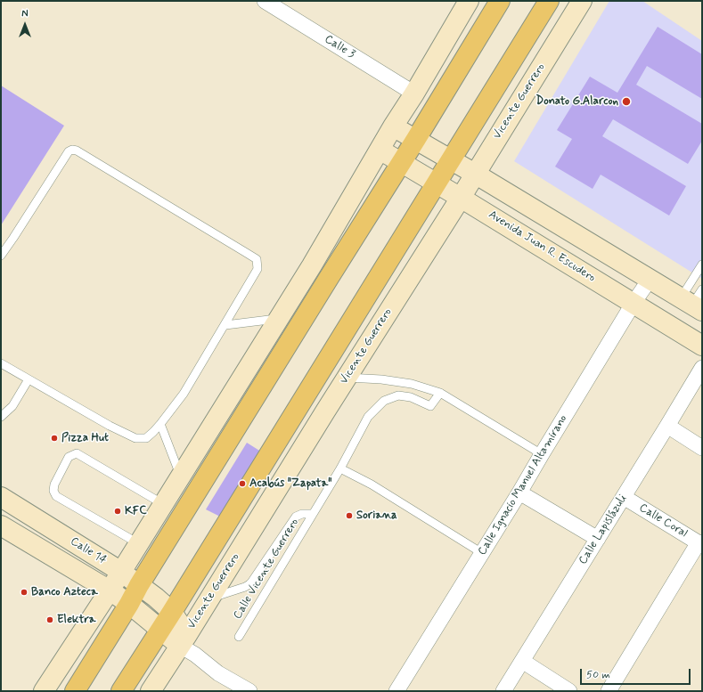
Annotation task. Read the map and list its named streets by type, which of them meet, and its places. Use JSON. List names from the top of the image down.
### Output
{
  "streets": {
    "main road": ["Vicente Guerrero", "Avenida Juan R. Escudero", "Calle 14"],
    "street": [
      "Calle 3",
      "Calle Ignacio Manuel Altamirano",
      "Calle Coral",
      "Calle Lapislázuli"
    ],
    "lane": ["Calle Vicente Guerrero"]
  },
  "crossings": [
    ["Vicente Guerrero", "Avenida Juan R. Escudero"],
    ["Vicente Guerrero", "Calle 14"],
    ["Avenida Juan R. Escudero", "Calle Ignacio Manuel Altamirano"],
    ["Calle Coral", "Calle Lapislázuli"]
  ],
  "places": [
    "Donato G.Alarcon",
    "Pizza Hut",
    "Acabús \"Zapata\"",
    "KFC",
    "Soriana",
    "Banco Azteca",
    "Elektra"
  ],
  "scale_bar": "50 m",
  "north": "top"
}
